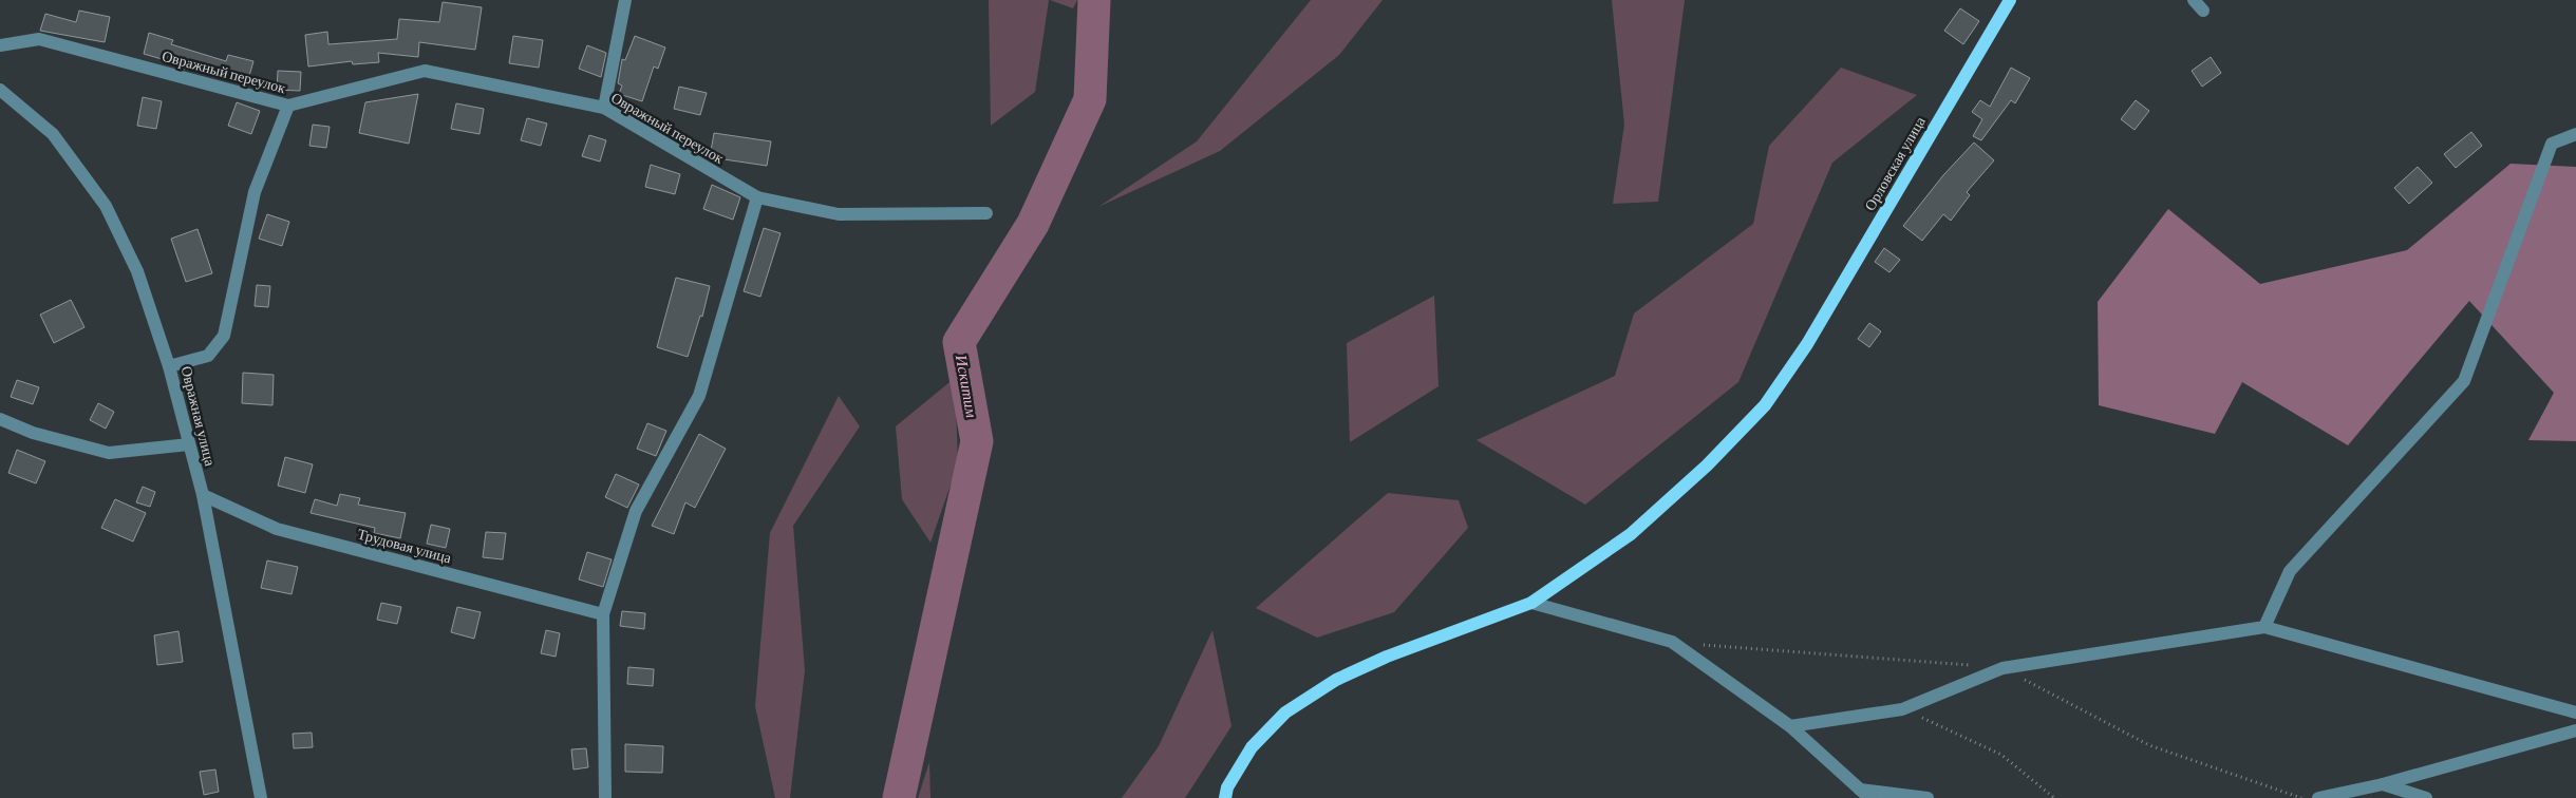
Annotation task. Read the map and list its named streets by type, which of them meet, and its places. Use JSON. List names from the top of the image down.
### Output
{
  "streets": {
    "main road": ["Орловская улица"],
    "street": ["Овражный переулок", "Овражная улица", "Трудовая улица"]
  },
  "crossings": [
    ["Овражная улица", "Трудовая улица"]
  ],
  "water": ["Искитим"]
}
